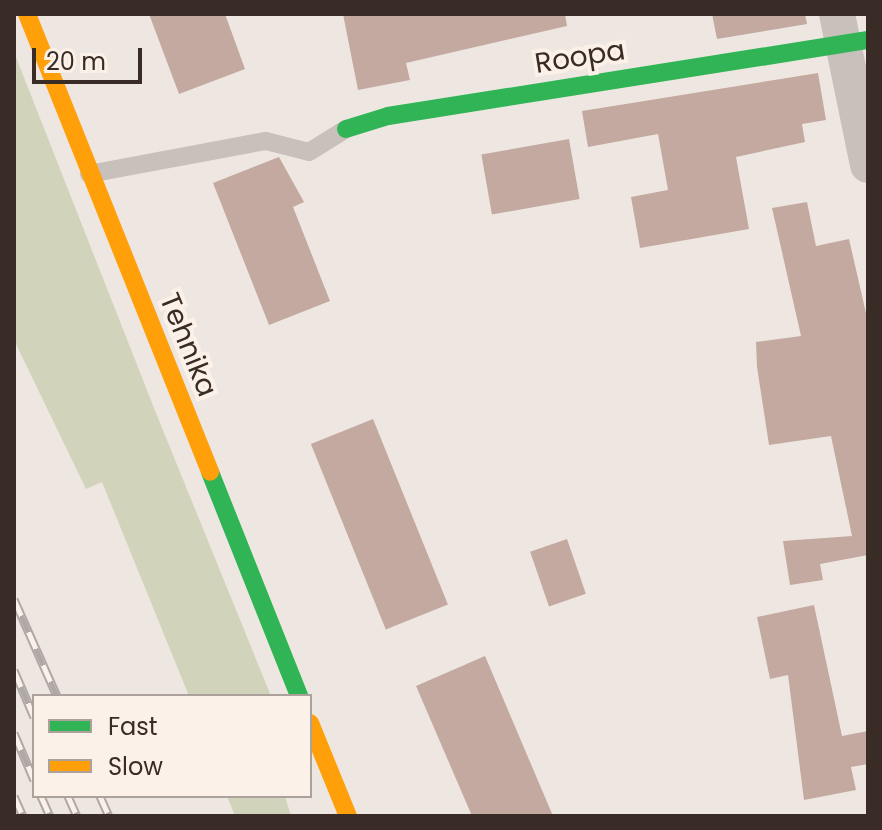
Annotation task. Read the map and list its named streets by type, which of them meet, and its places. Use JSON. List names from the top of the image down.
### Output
{
  "streets": {
    "main road": ["Roopa", "Tehnika"]
  },
  "crossings": [
    ["Roopa", "Tehnika"]
  ],
  "legend": ["Fast", "Slow"],
  "scale_bar": "20 m"
}
